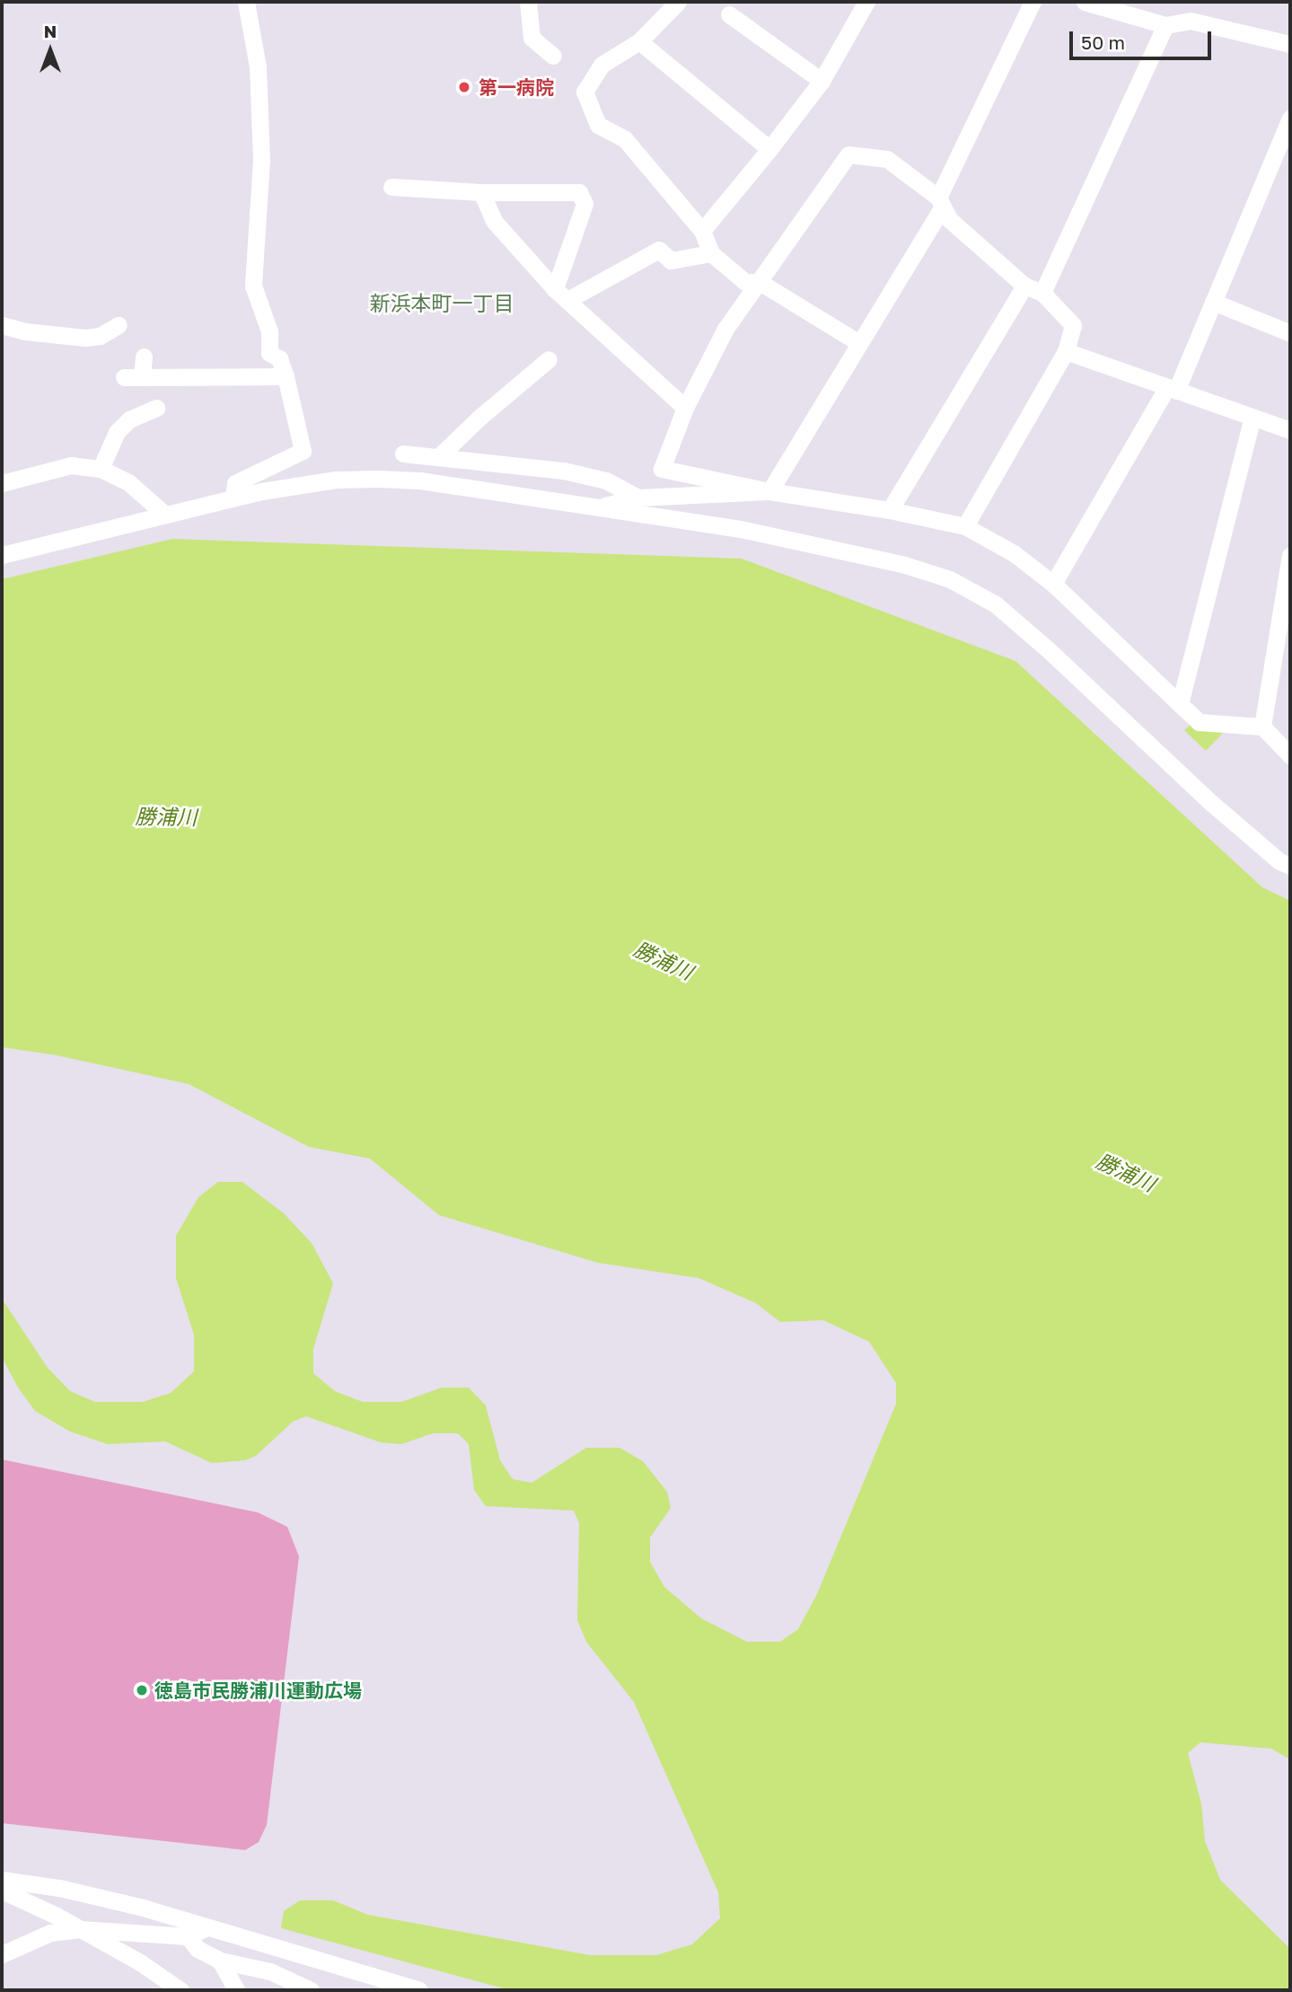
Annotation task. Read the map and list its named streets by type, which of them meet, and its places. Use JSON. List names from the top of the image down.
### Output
{
  "districts": ["新浜本町一丁目"],
  "water": ["勝浦川"],
  "places": ["第一病院", "徳島市民勝浦川運動広場"],
  "scale_bar": "50 m",
  "north": "top"
}
